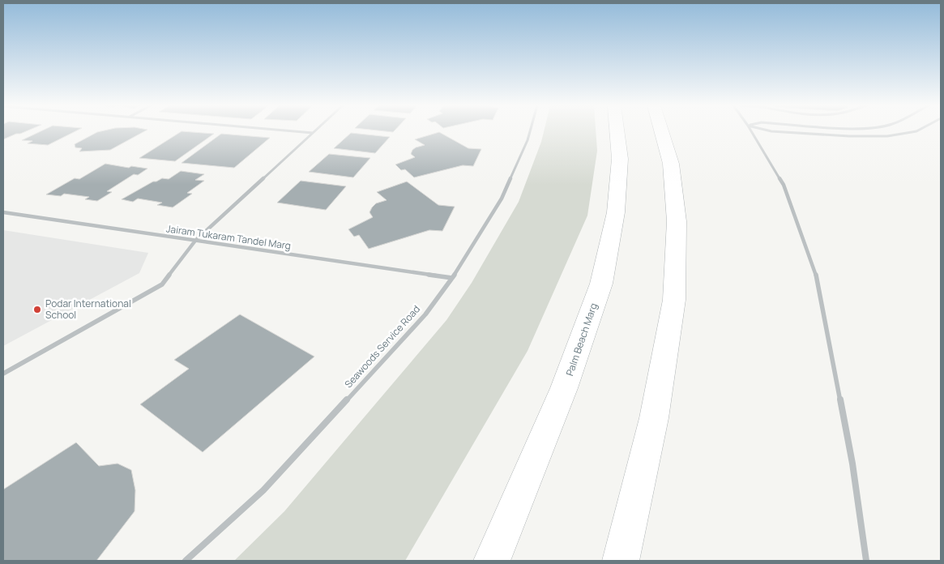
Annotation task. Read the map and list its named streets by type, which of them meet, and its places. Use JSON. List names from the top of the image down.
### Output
{
  "streets": {
    "main road": ["Palm Beach Marg"],
    "street": ["Jairam Tukaram Tandel Marg", "Seawoods Service Road"]
  },
  "crossings": [
    ["Jairam Tukaram Tandel Marg", "Seawoods Service Road"]
  ],
  "places": ["Podar International School"]
}
